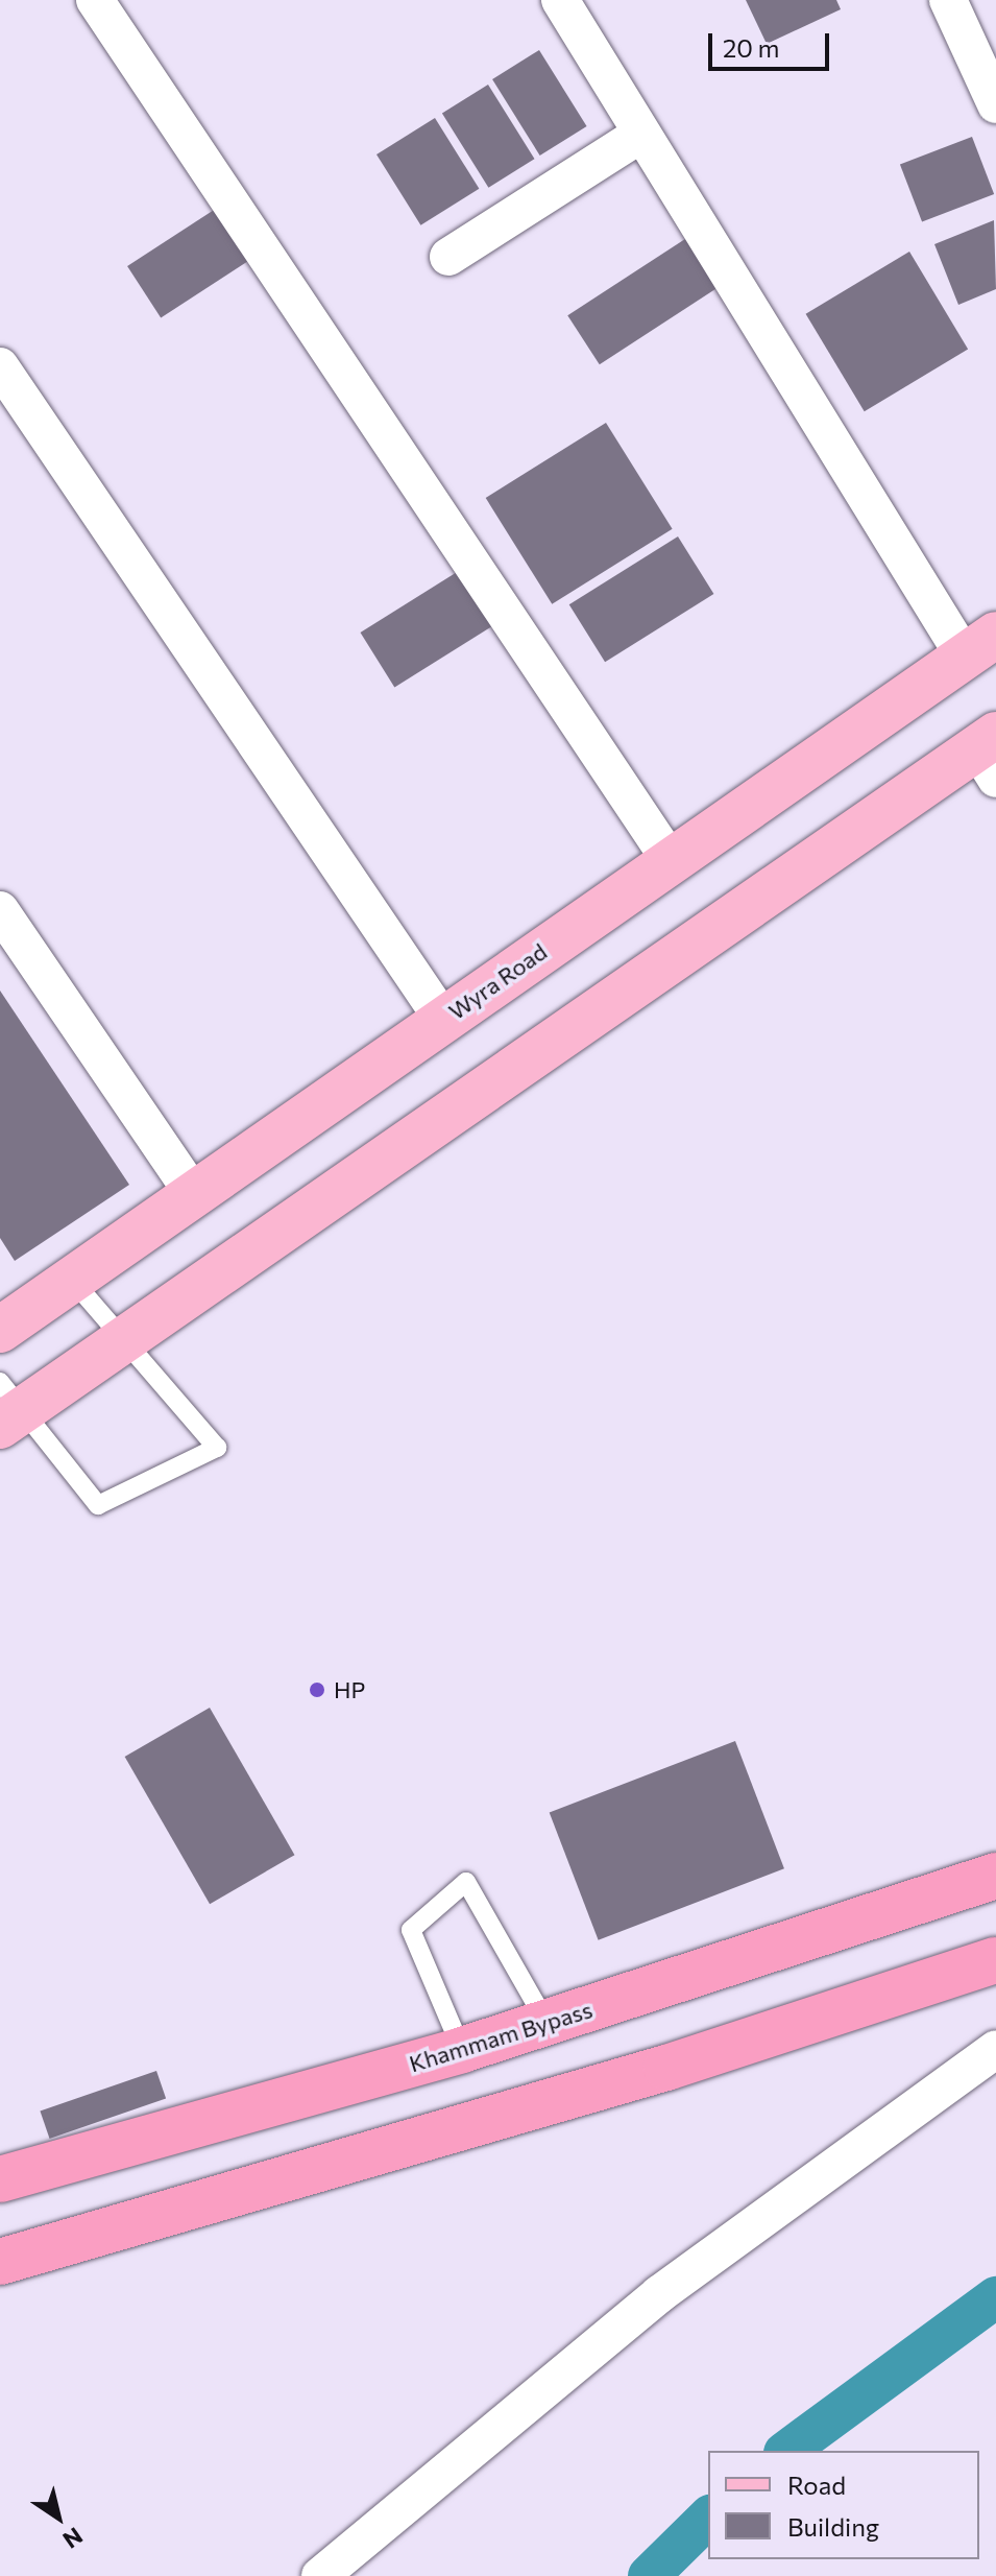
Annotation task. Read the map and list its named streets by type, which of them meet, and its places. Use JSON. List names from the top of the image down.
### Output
{
  "streets": {
    "highway": ["Khammam Bypass"],
    "main road": ["Wyra Road"]
  },
  "places": ["HP"],
  "legend": ["Road", "Building"],
  "scale_bar": "20 m",
  "north": "bottom right"
}
